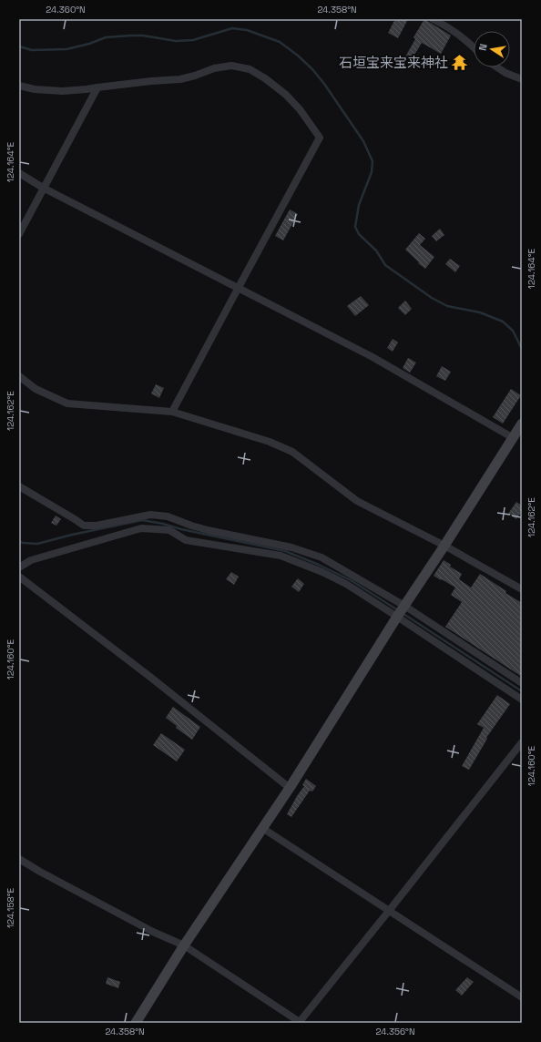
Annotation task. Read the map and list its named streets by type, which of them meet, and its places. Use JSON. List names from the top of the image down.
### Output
{
  "places": {
    "temple": ["石垣宝来宝来神社"]
  },
  "north": "left",
  "coordinates": [
    "24.360°N",
    "24.358°N",
    "124.164°E",
    "124.162°E",
    "124.160°E",
    "124.158°E",
    "24.356°N"
  ]
}
